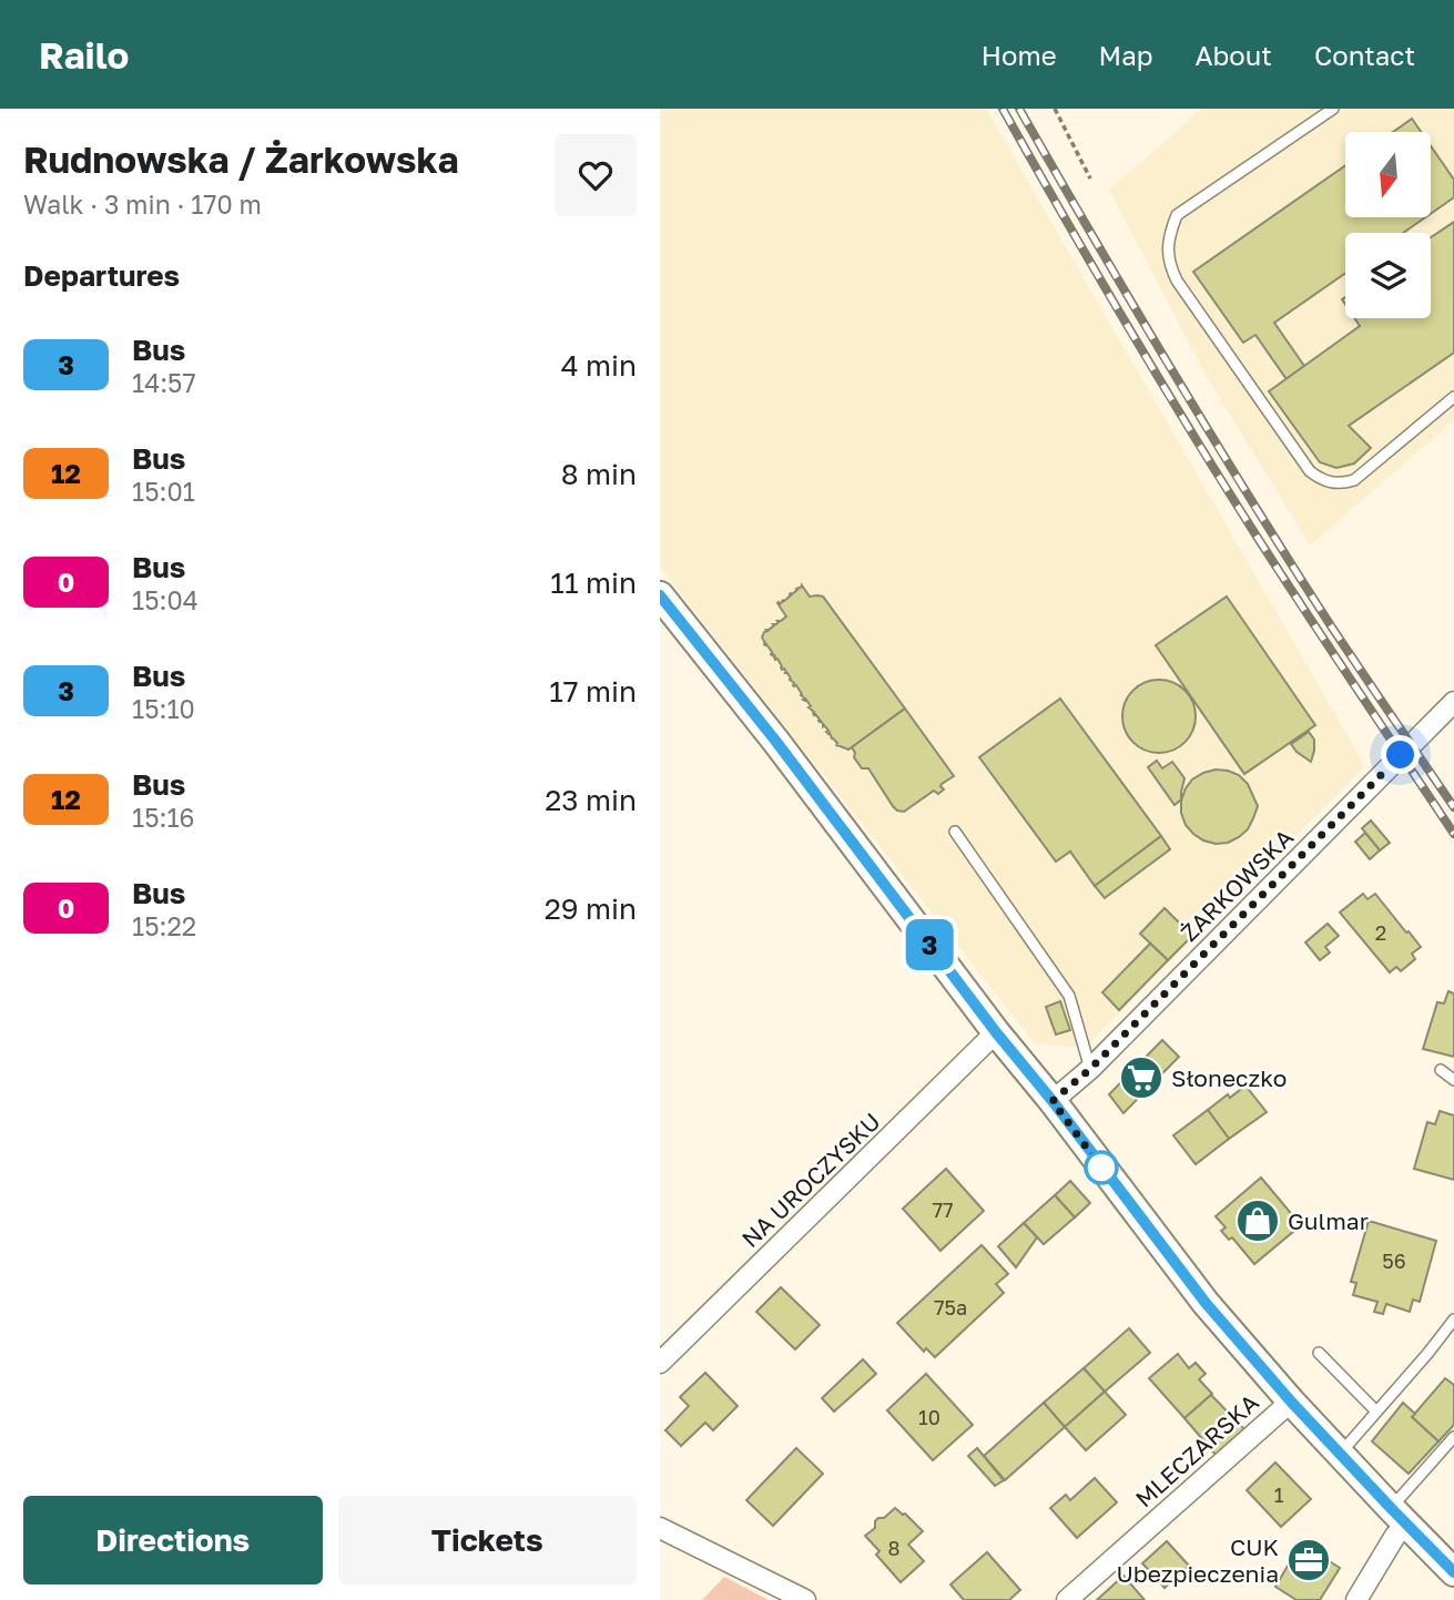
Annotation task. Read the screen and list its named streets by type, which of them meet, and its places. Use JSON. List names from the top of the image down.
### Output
{
  "streets": {
    "street": ["ŻARKOWSKA", "NA UROCZYSKU", "MLECZARSKA"]
  },
  "places": {
    "supermarket": ["Słoneczko"],
    "shop": ["Gulmar"],
    "office": ["CUK Ubezpieczenia"]
  },
  "lines": ["bus line 3"],
  "house_numbers": [
    "2",
    "77",
    "56",
    "75a",
    "10",
    "1",
    "8"
  ],
  "north": "bottom",
  "page": {
    "header": "Railo",
    "nav": [
      "Home",
      "Map",
      "About",
      "Contact"
    ],
    "heading": [
      ["Rudnowska / Żarkowska", "Walk · 3 min · 170 m"],
      "Departures"
    ],
    "on_map": "3",
    "list": [
      {
        "mark": "3",
        "name": "Bus",
        "note": "14:57",
        "value": "4 min"
      },
      {
        "mark": "12",
        "name": "Bus",
        "note": "15:01",
        "value": "8 min"
      },
      {
        "mark": "0",
        "name": "Bus",
        "note": "15:04",
        "value": "11 min"
      },
      {
        "mark": "3",
        "name": "Bus",
        "note": "15:10",
        "value": "17 min"
      },
      {
        "mark": "12",
        "name": "Bus",
        "note": "15:16",
        "value": "23 min"
      },
      {
        "mark": "0",
        "name": "Bus",
        "note": "15:22",
        "value": "29 min"
      }
    ],
    "buttons": ["Directions", "Tickets"]
  }
}
